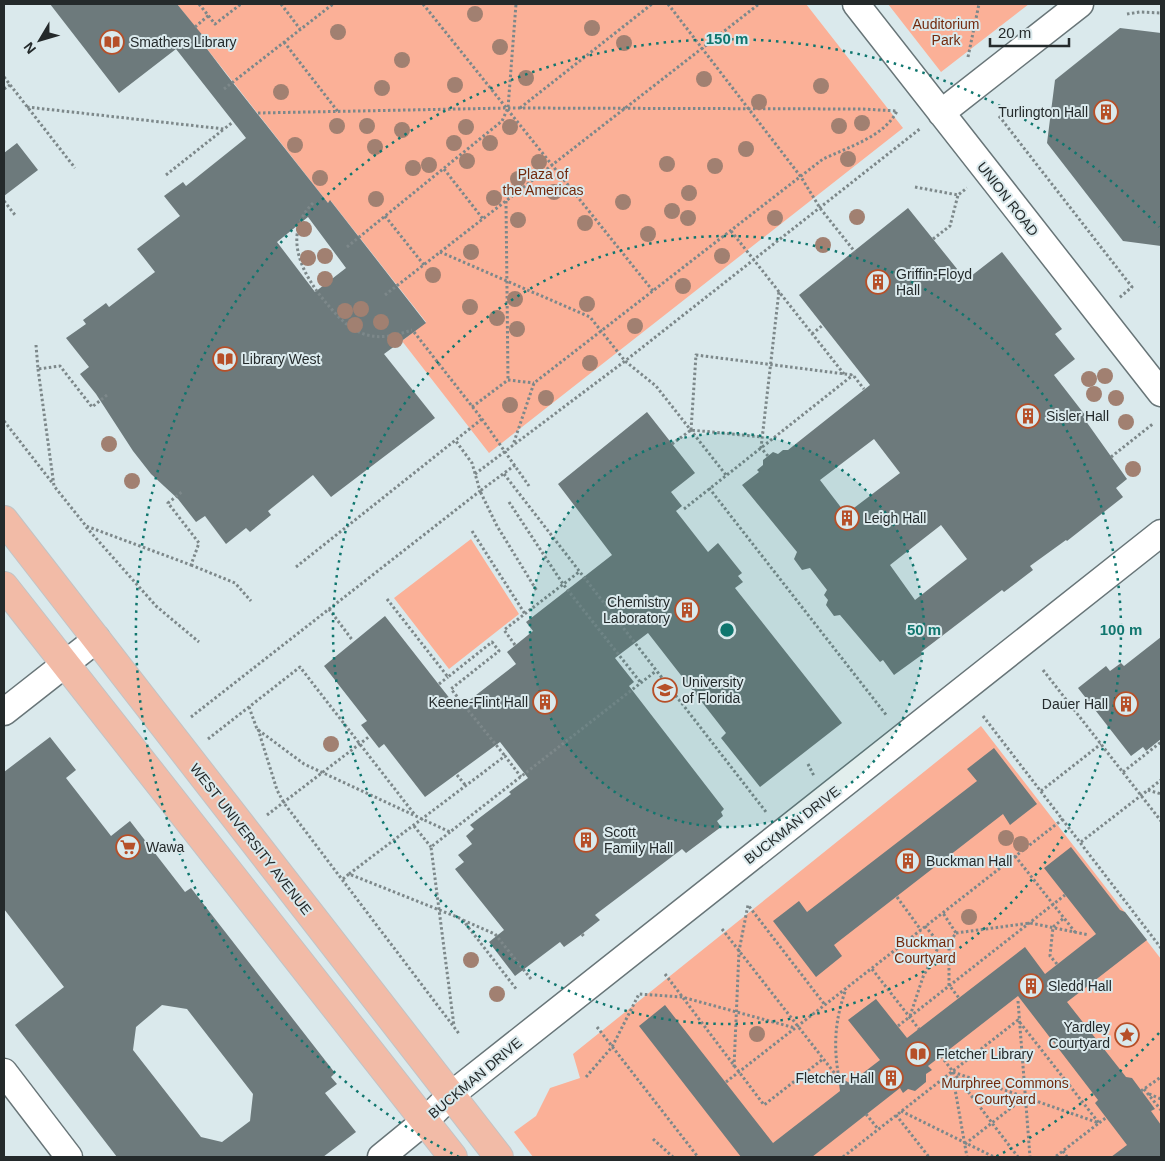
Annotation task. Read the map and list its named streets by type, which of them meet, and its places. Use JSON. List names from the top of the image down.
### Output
{
  "streets": {
    "main road": ["WEST UNIVERSITY AVENUE"],
    "street": ["UNION ROAD", "BUCKMAN DRIVE"]
  },
  "crossings": [
    ["BUCKMAN DRIVE", "WEST UNIVERSITY AVENUE"]
  ],
  "parks": [
    "Auditorium Park",
    "Plaza of the Americas",
    "Buckman Courtyard",
    "Murphree Commons Courtyard"
  ],
  "places": {
    "library": ["Smathers Library", "Library West", "Fletcher Library"],
    "building": [
      "Turlington Hall",
      "Griffin-Floyd Hall",
      "Sisler Hall",
      "Leigh Hall",
      "Chemistry Laboratory",
      "Keene-Flint Hall",
      "Dauer Hall",
      "Scott Family Hall",
      "Buckman Hall",
      "Sledd Hall",
      "Fletcher Hall"
    ],
    "school or university": ["University of Florida"],
    "supermarket": ["Wawa"],
    "place": ["Yardley Courtyard"]
  },
  "scale_bar": "20 m",
  "north": "bottom left",
  "rings": ["150 m", "50 m", "100 m"]
}
